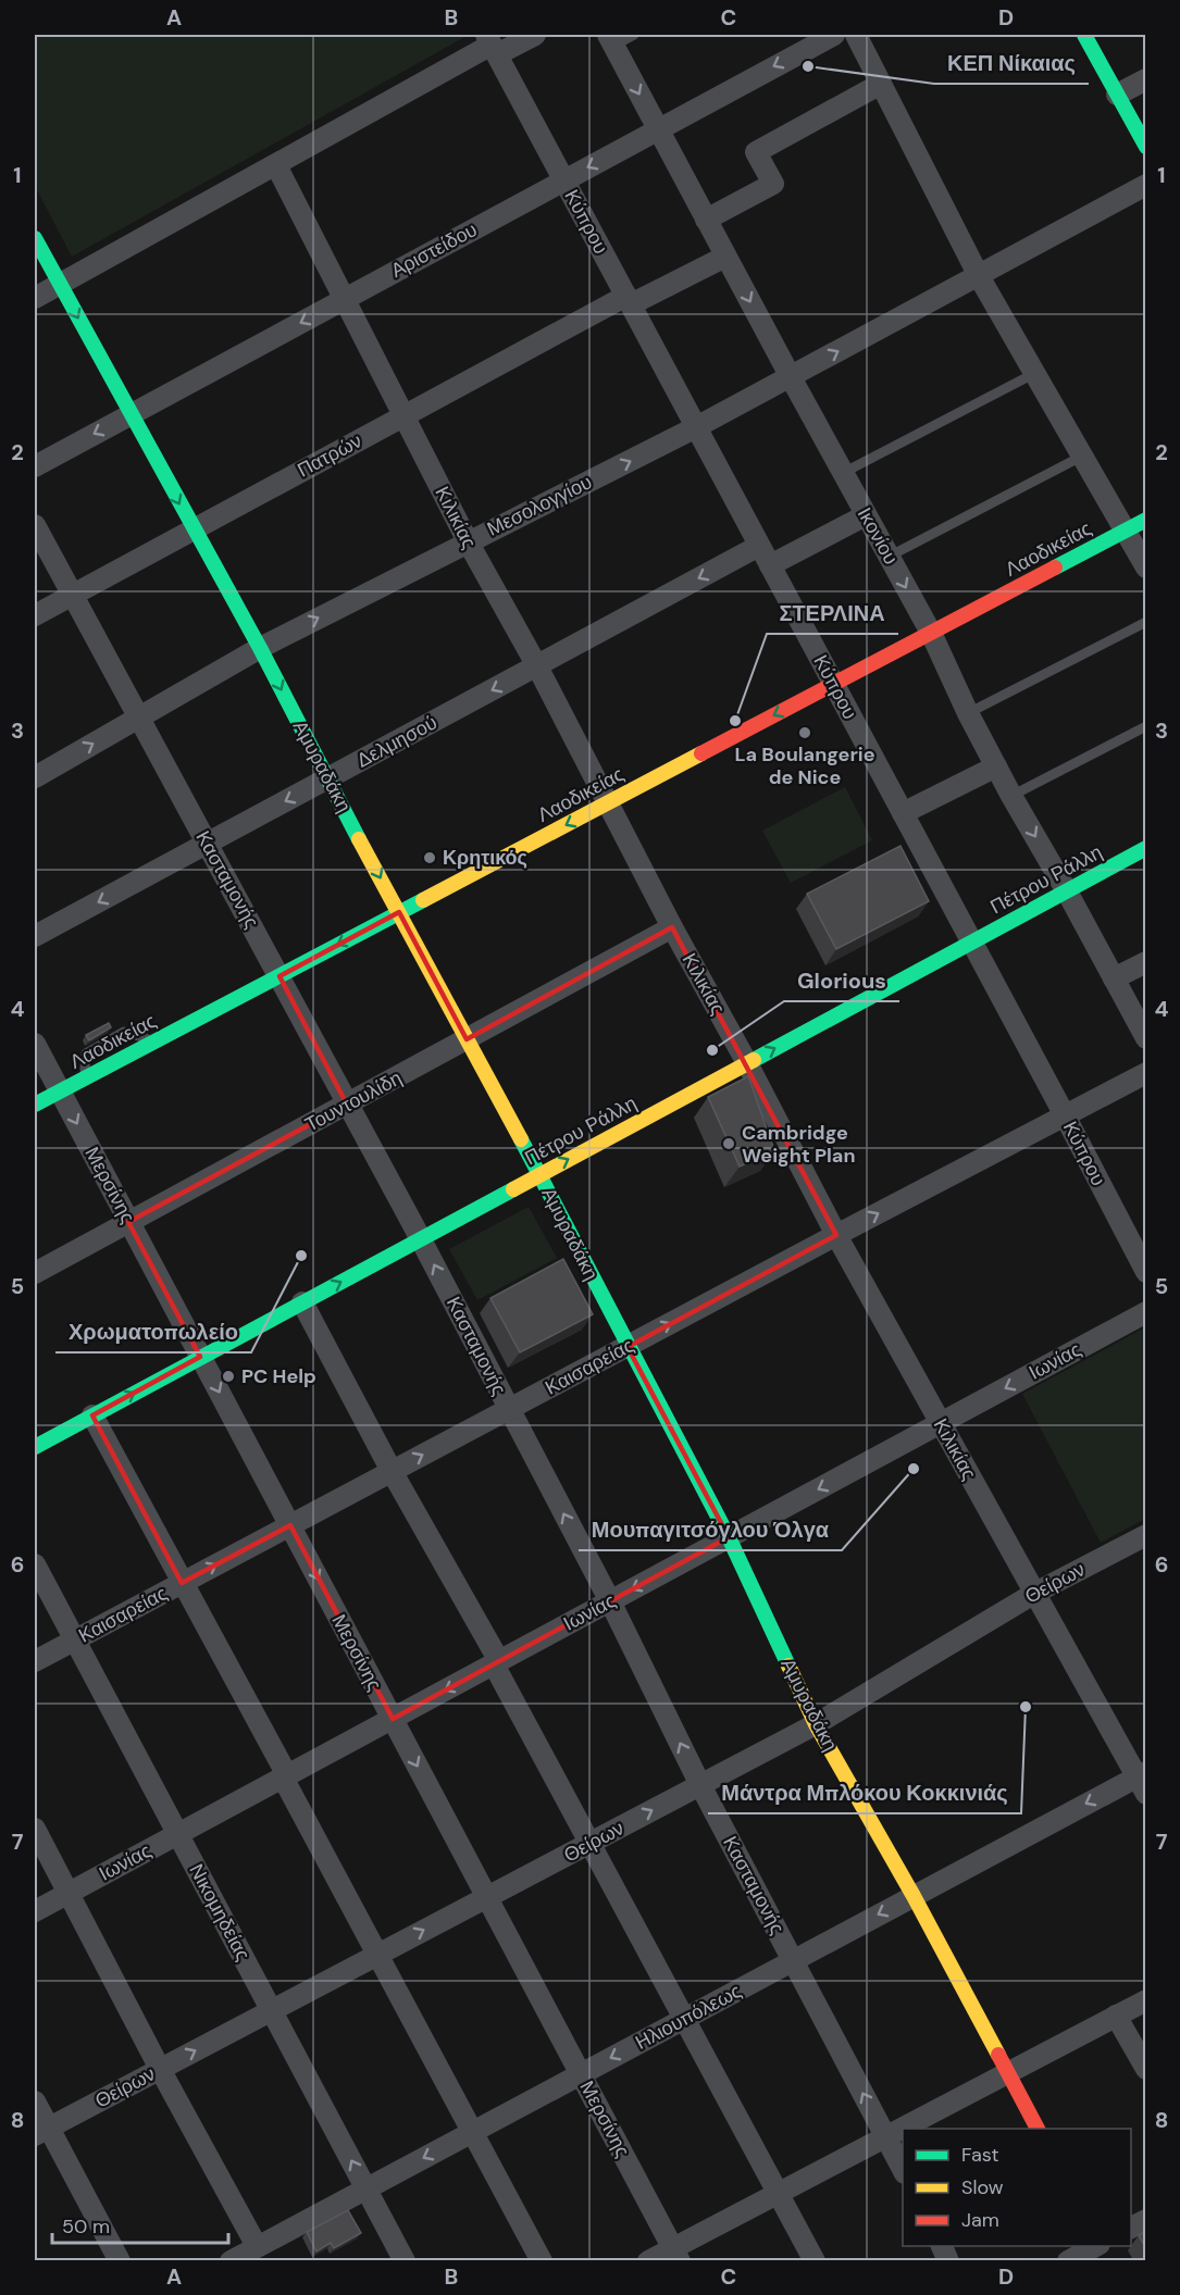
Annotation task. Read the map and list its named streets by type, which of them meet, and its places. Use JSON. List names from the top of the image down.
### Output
{
  "streets": {
    "main road": ["Λαοδικείας", "Αμυραδάκη", "Πέτρου Ράλλη"],
    "street": [
      "Κύπρου",
      "Αριστείδου",
      "Πατρών",
      "Μεσολογγίου",
      "Κιλικίας",
      "Ικονίου",
      "Δελμησού",
      "Κασταμονής",
      "Τουντουλίδη",
      "Μερσίνης",
      "Ιωνίας",
      "Καισαρείας",
      "Θείρων",
      "Νικομηδείας",
      "Ηλιουπόλεως"
    ]
  },
  "crossings": [
    ["Κύπρου", "Αριστείδου"],
    ["Κύπρου", "Πατρών"],
    ["Κύπρου", "Μεσολογγίου"],
    ["Κύπρου", "Λαοδικείας"],
    ["Κύπρου", "Δελμησού"],
    ["Κύπρου", "Πέτρου Ράλλη"],
    ["Κύπρου", "Καισαρείας"],
    ["Αριστείδου", "Κιλικίας"],
    ["Αριστείδου", "Ικονίου"],
    ["Αριστείδου", "Αμυραδάκη"],
    ["Πατρών", "Κιλικίας"],
    ["Πατρών", "Ικονίου"],
    ["Πατρών", "Αμυραδάκη"],
    ["Πατρών", "Κασταμονής"],
    ["Μεσολογγίου", "Κιλικίας"],
    ["Μεσολογγίου", "Ικονίου"],
    ["Μεσολογγίου", "Αμυραδάκη"],
    ["Μεσολογγίου", "Κασταμονής"],
    ["Κιλικίας", "Λαοδικείας"],
    ["Κιλικίας", "Δελμησού"],
    ["Κιλικίας", "Πέτρου Ράλλη"],
    ["Κιλικίας", "Τουντουλίδη"],
    ["Κιλικίας", "Ιωνίας"],
    ["Κιλικίας", "Καισαρείας"],
    ["Κιλικίας", "Θείρων"],
    ["Κιλικίας", "Ηλιουπόλεως"],
    ["Ικονίου", "Λαοδικείας"],
    ["Ικονίου", "Πέτρου Ράλλη"],
    ["Λαοδικείας", "Αμυραδάκη"],
    ["Λαοδικείας", "Κασταμονής"],
    ["Λαοδικείας", "Μερσίνης"],
    ["Δελμησού", "Αμυραδάκη"],
    ["Δελμησού", "Κασταμονής"],
    ["Αμυραδάκη", "Πέτρου Ράλλη"],
    ["Αμυραδάκη", "Τουντουλίδη"],
    ["Αμυραδάκη", "Ιωνίας"],
    ["Αμυραδάκη", "Καισαρείας"],
    ["Αμυραδάκη", "Θείρων"],
    ["Αμυραδάκη", "Ηλιουπόλεως"],
    ["Κασταμονής", "Πέτρου Ράλλη"],
    ["Κασταμονής", "Τουντουλίδη"],
    ["Κασταμονής", "Ιωνίας"],
    ["Κασταμονής", "Καισαρείας"],
    ["Κασταμονής", "Θείρων"],
    ["Κασταμονής", "Ηλιουπόλεως"],
    ["Πέτρου Ράλλη", "Μερσίνης"],
    ["Τουντουλίδη", "Μερσίνης"],
    ["Μερσίνης", "Ιωνίας"],
    ["Μερσίνης", "Καισαρείας"],
    ["Μερσίνης", "Θείρων"],
    ["Μερσίνης", "Ηλιουπόλεως"],
    ["Ιωνίας", "Νικομηδείας"],
    ["Καισαρείας", "Νικομηδείας"],
    ["Θείρων", "Νικομηδείας"],
    ["Νικομηδείας", "Ηλιουπόλεως"]
  ],
  "one_way": [
    "Μεσολογγίου",
    "Ικονίου",
    "Λαοδικείας",
    "Δελμησού",
    "Πέτρου Ράλλη",
    "Ιωνίας",
    "Καισαρείας",
    "Ηλιουπόλεως"
  ],
  "places": [
    "ΚΕΠ Νίκαιας",
    "ΣΤΕΡΛΙΝΑ",
    "La Boulangerie de Nice",
    "Κρητικός",
    "Glorious",
    "Cambridge Weight Plan",
    "Χρωματοπωλείο",
    "PC Help",
    "Μουπαγιτσόγλου Όλγα",
    "Μάντρα Μπλόκου Κοκκινιάς"
  ],
  "legend": ["Fast", "Slow", "Jam"],
  "scale_bar": "50 m",
  "grid": {
    "columns": [
      "A",
      "B",
      "C",
      "D"
    ],
    "rows": [
      "1",
      "2",
      "3",
      "4",
      "5",
      "6",
      "7",
      "8"
    ]
  }
}
